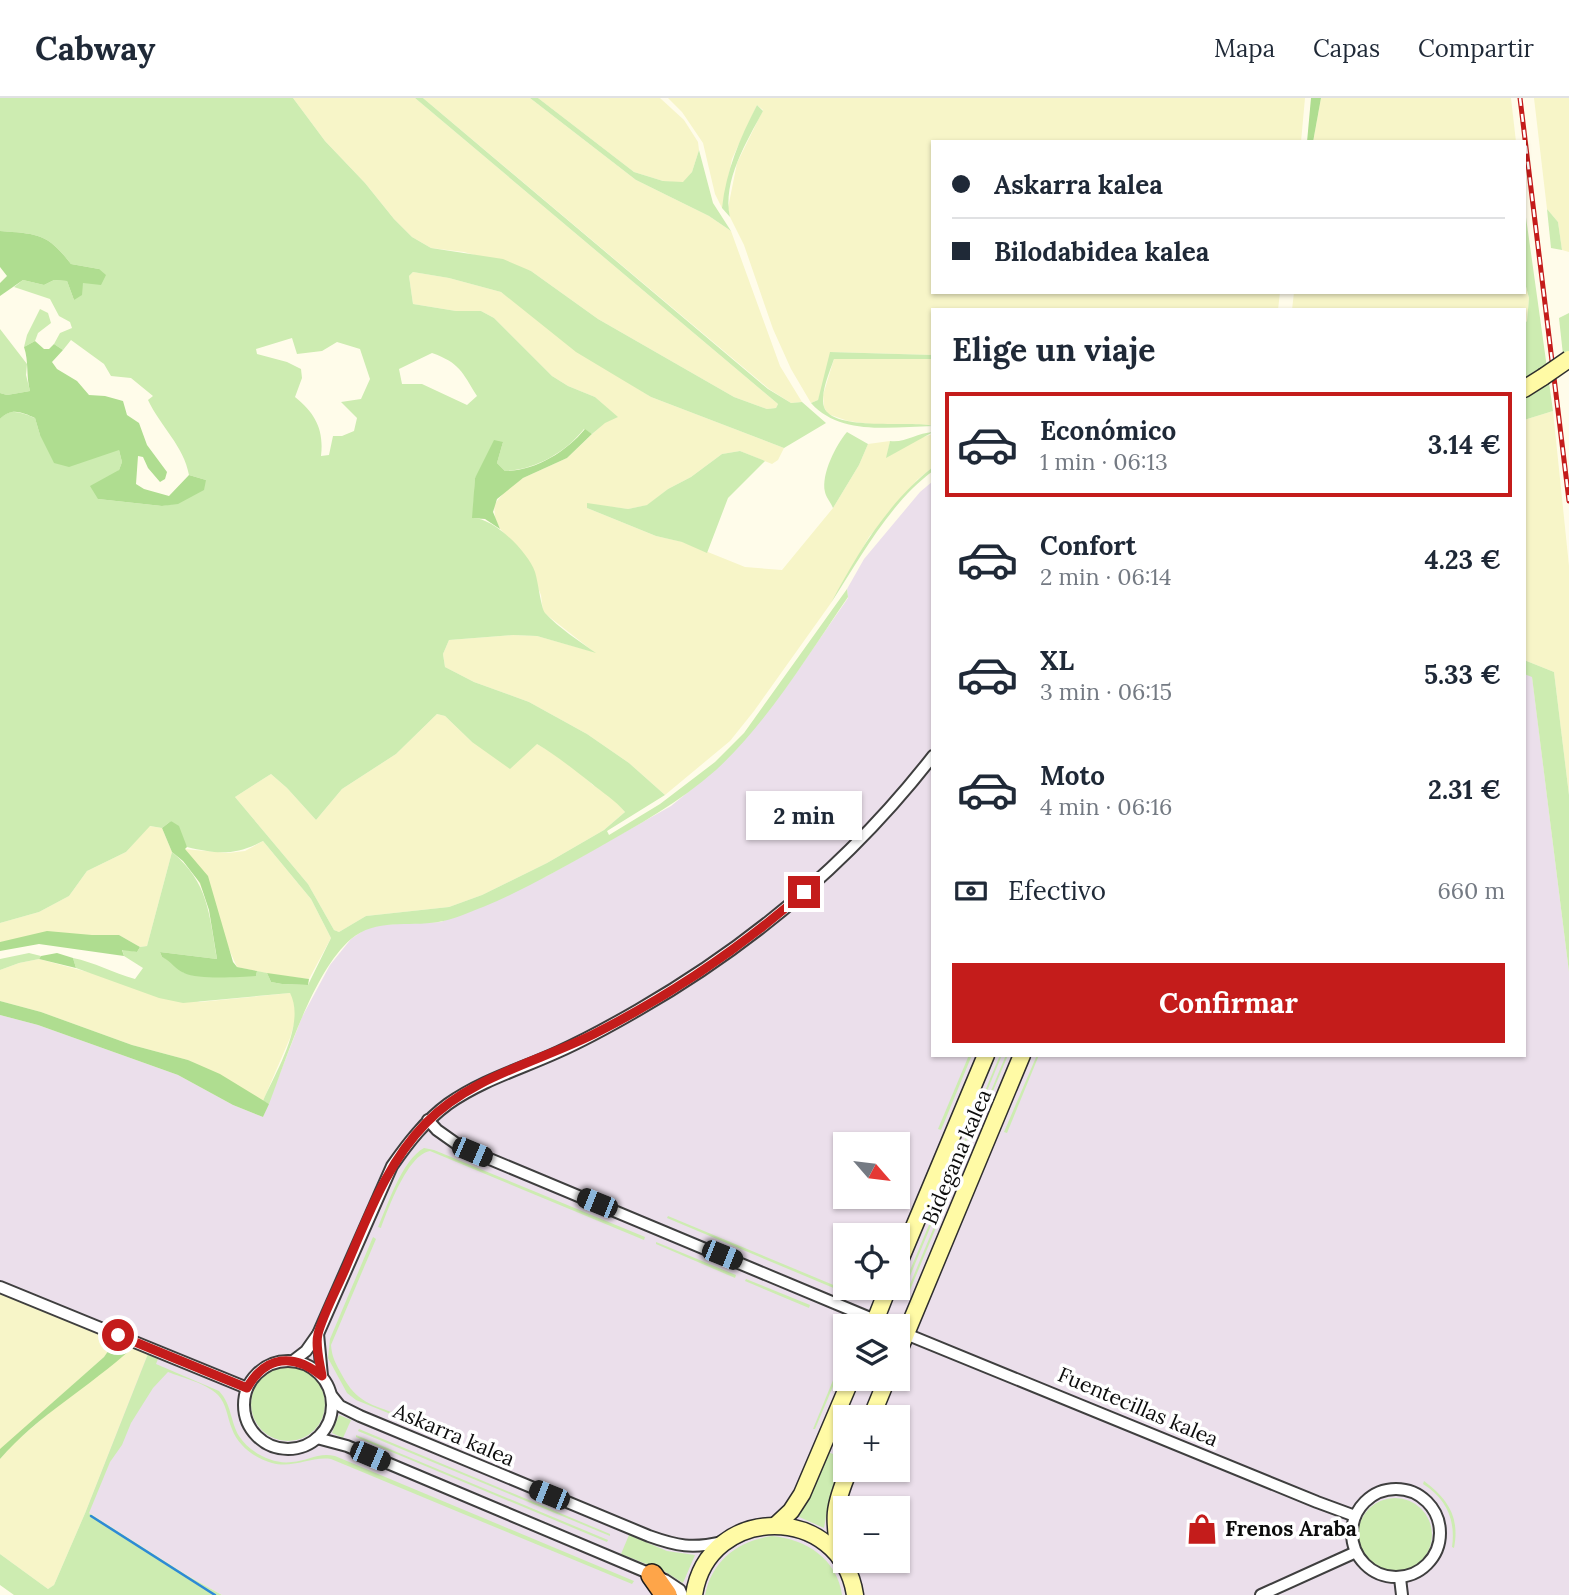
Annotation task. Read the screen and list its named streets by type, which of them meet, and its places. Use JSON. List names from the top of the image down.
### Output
{
  "streets": {
    "street": ["Bidegana kalea", "Fuentecillas kalea", "Askarra kalea"]
  },
  "places": {
    "shop": ["Frenos Araba"]
  },
  "north": "bottom right",
  "page": {
    "header": "Cabway",
    "nav": ["Mapa", "Capas", "Compartir"],
    "banner": ["Askarra kalea", "Bilodabidea kalea"],
    "heading": "Elige un viaje",
    "list": [
      {
        "name": "Económico",
        "note": "1 min · 06:13",
        "value": "3.14 €"
      },
      {
        "name": "Confort",
        "note": "2 min · 06:14",
        "value": "4.23 €"
      },
      {
        "name": "XL",
        "note": "3 min · 06:15",
        "value": "5.33 €"
      },
      {
        "name": "Moto",
        "note": "4 min · 06:16",
        "value": "2.31 €"
      }
    ],
    "bubble": "2 min",
    "pay": ["Efectivo", "660 m"],
    "buttons": "Confirmar",
    "map_buttons": ["+", "−"]
  }
}
